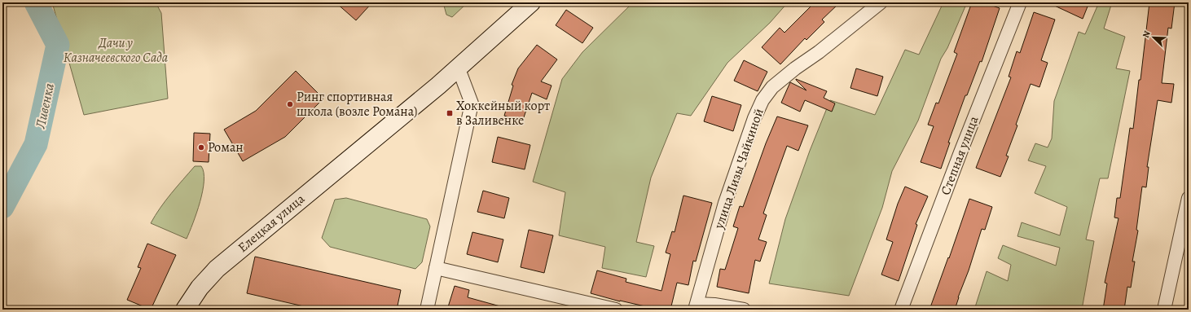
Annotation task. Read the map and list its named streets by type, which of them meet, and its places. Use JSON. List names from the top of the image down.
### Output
{
  "streets": {
    "street": ["Степная улица", "улица Лизы Чайкиной", "Елецкая улица"]
  },
  "water": ["Ливенка"],
  "parks": ["Дачи у Казначеевского Сада"],
  "places": {
    "other": ["Ринг спортивная школа (возле Романа)", "Роман"],
    "transit": ["Хоккейный корт в Заливенке"]
  },
  "north": "top left"
}
